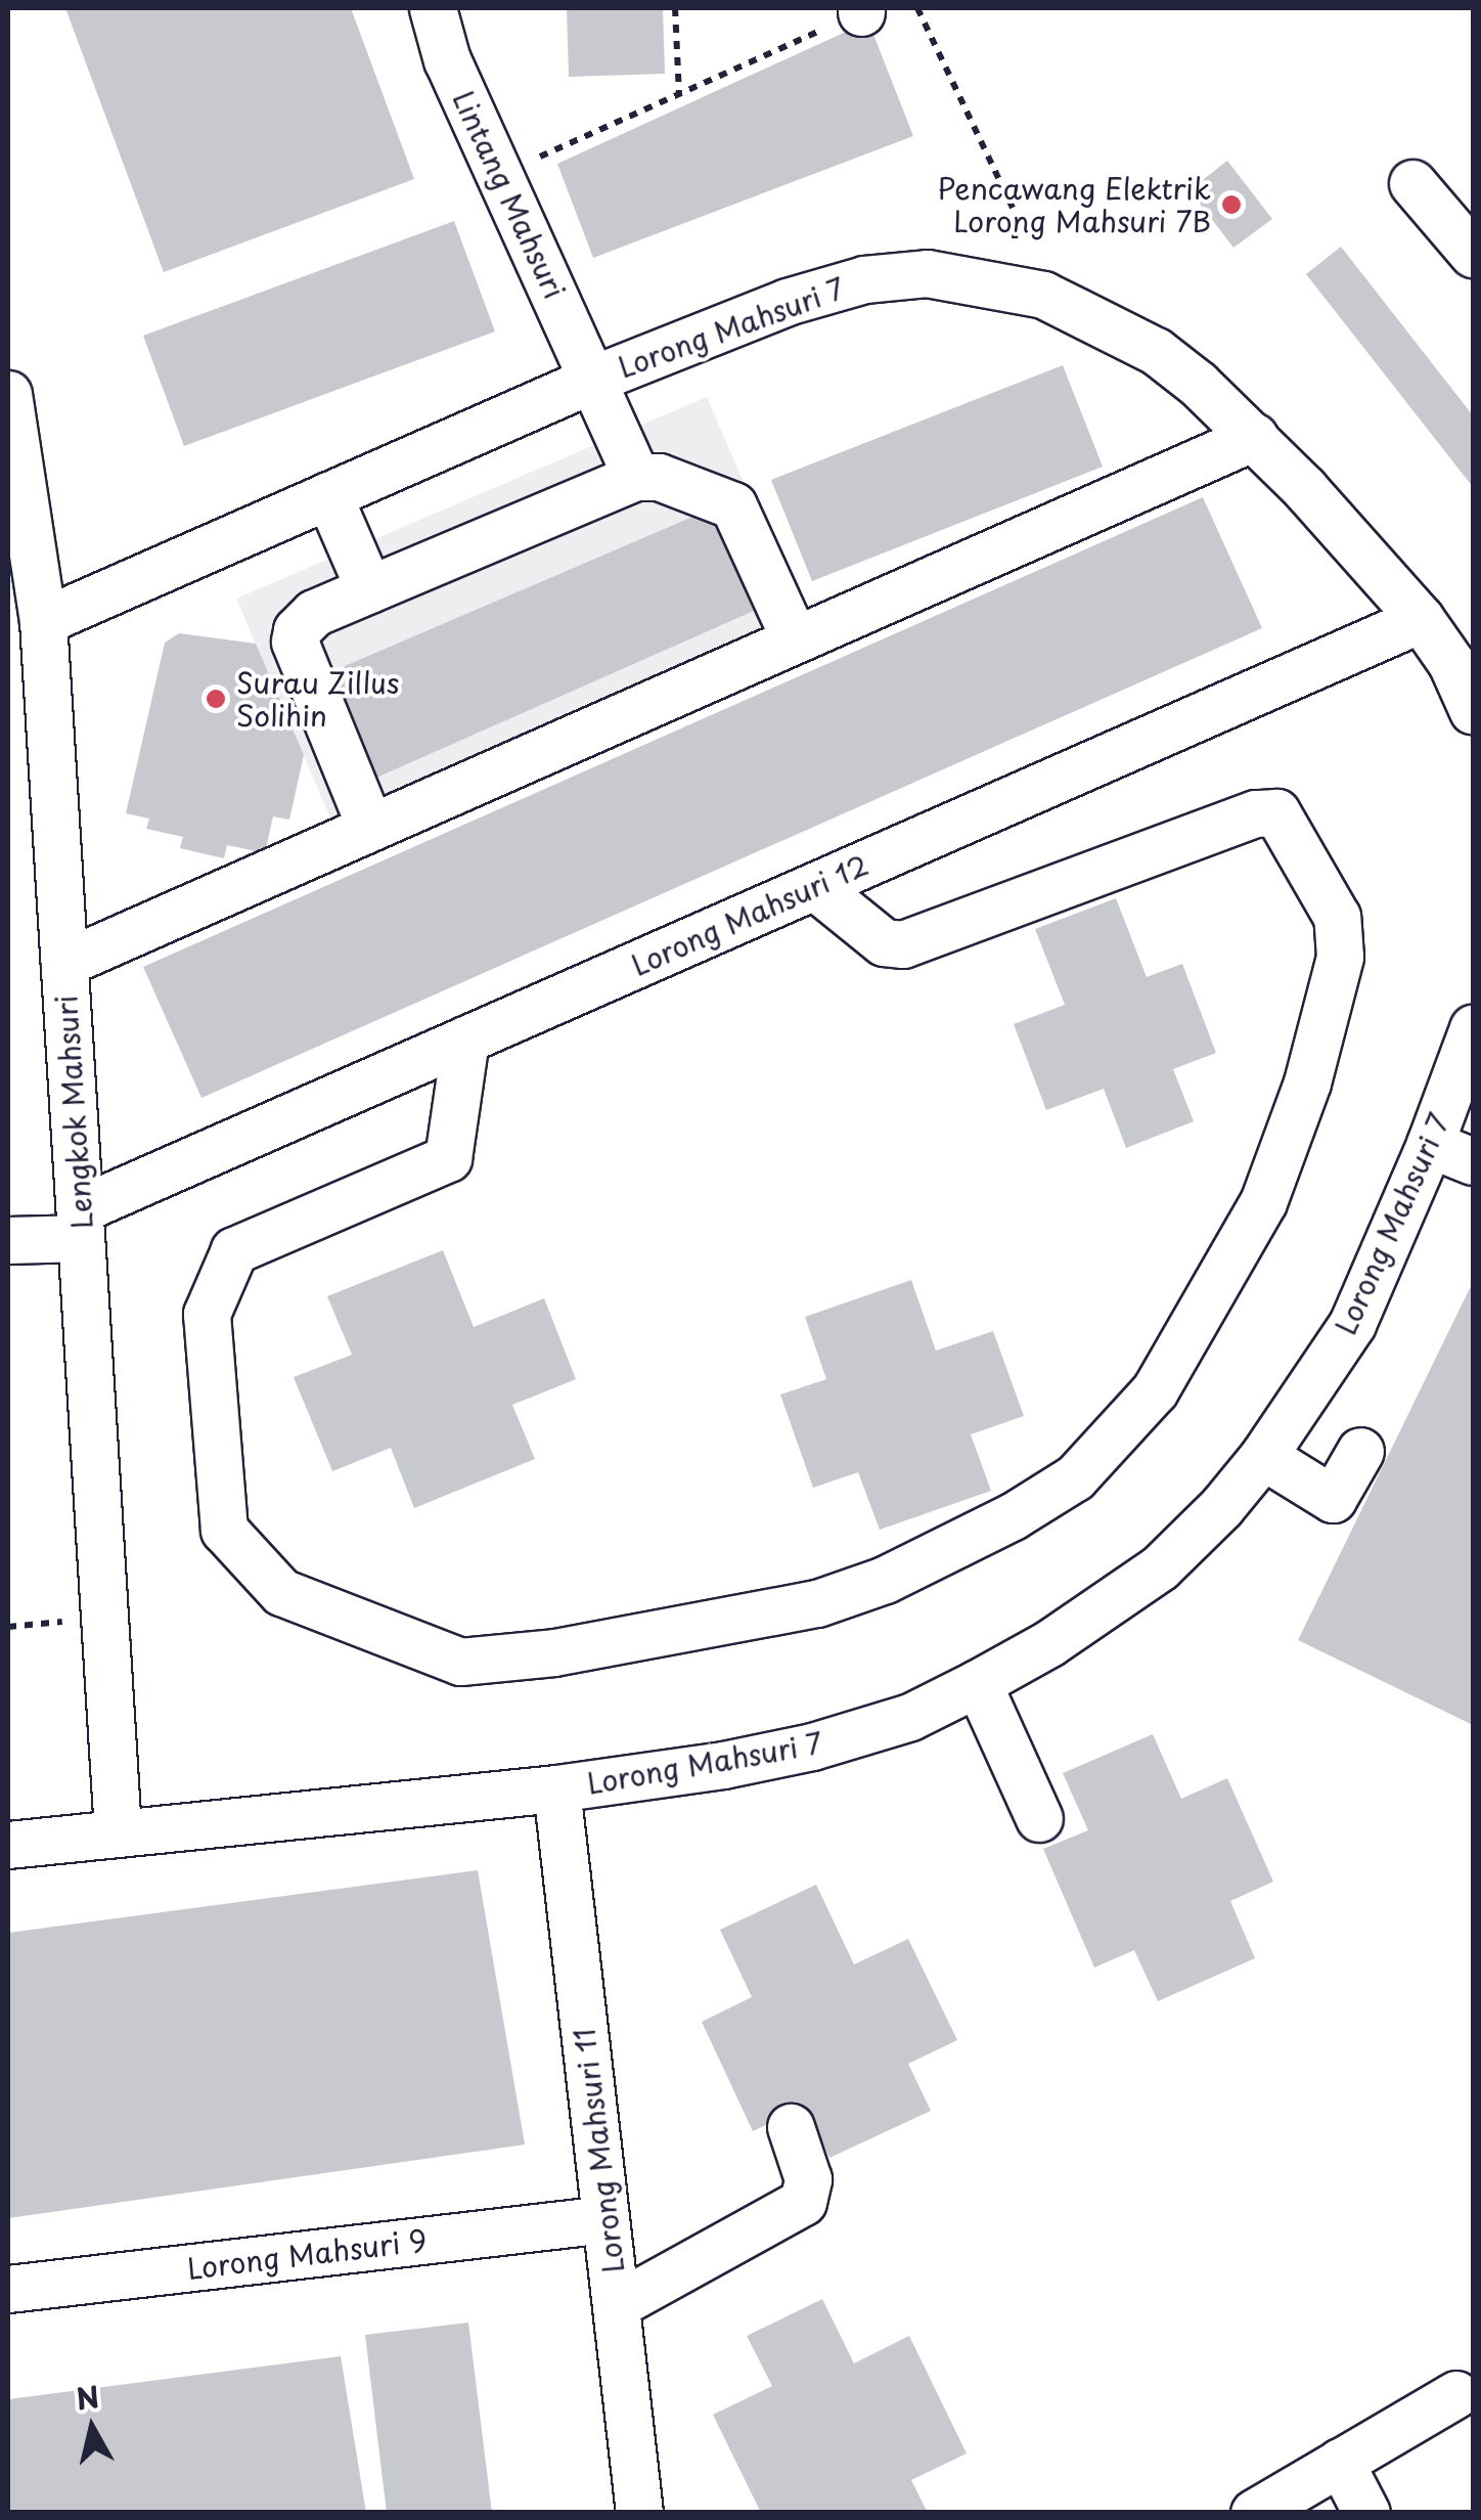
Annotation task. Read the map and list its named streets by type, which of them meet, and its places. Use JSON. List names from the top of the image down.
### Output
{
  "streets": {
    "street": [
      "Lintang Mahsuri",
      "Lorong Mahsuri 7",
      "Lorong Mahsuri 12",
      "Lengkok Mahsuri",
      "Lorong Mahsuri 11",
      "Lorong Mahsuri 9"
    ]
  },
  "crossings": [
    ["Lintang Mahsuri", "Lorong Mahsuri 7"],
    ["Lorong Mahsuri 7", "Lorong Mahsuri 12"],
    ["Lorong Mahsuri 7", "Lengkok Mahsuri"],
    ["Lorong Mahsuri 7", "Lorong Mahsuri 11"],
    ["Lorong Mahsuri 12", "Lengkok Mahsuri"],
    ["Lorong Mahsuri 11", "Lorong Mahsuri 9"]
  ],
  "places": ["Pencawang Elektrik Lorong Mahsuri 7B", "Surau Zillus Solihin"],
  "north": "top"
}
